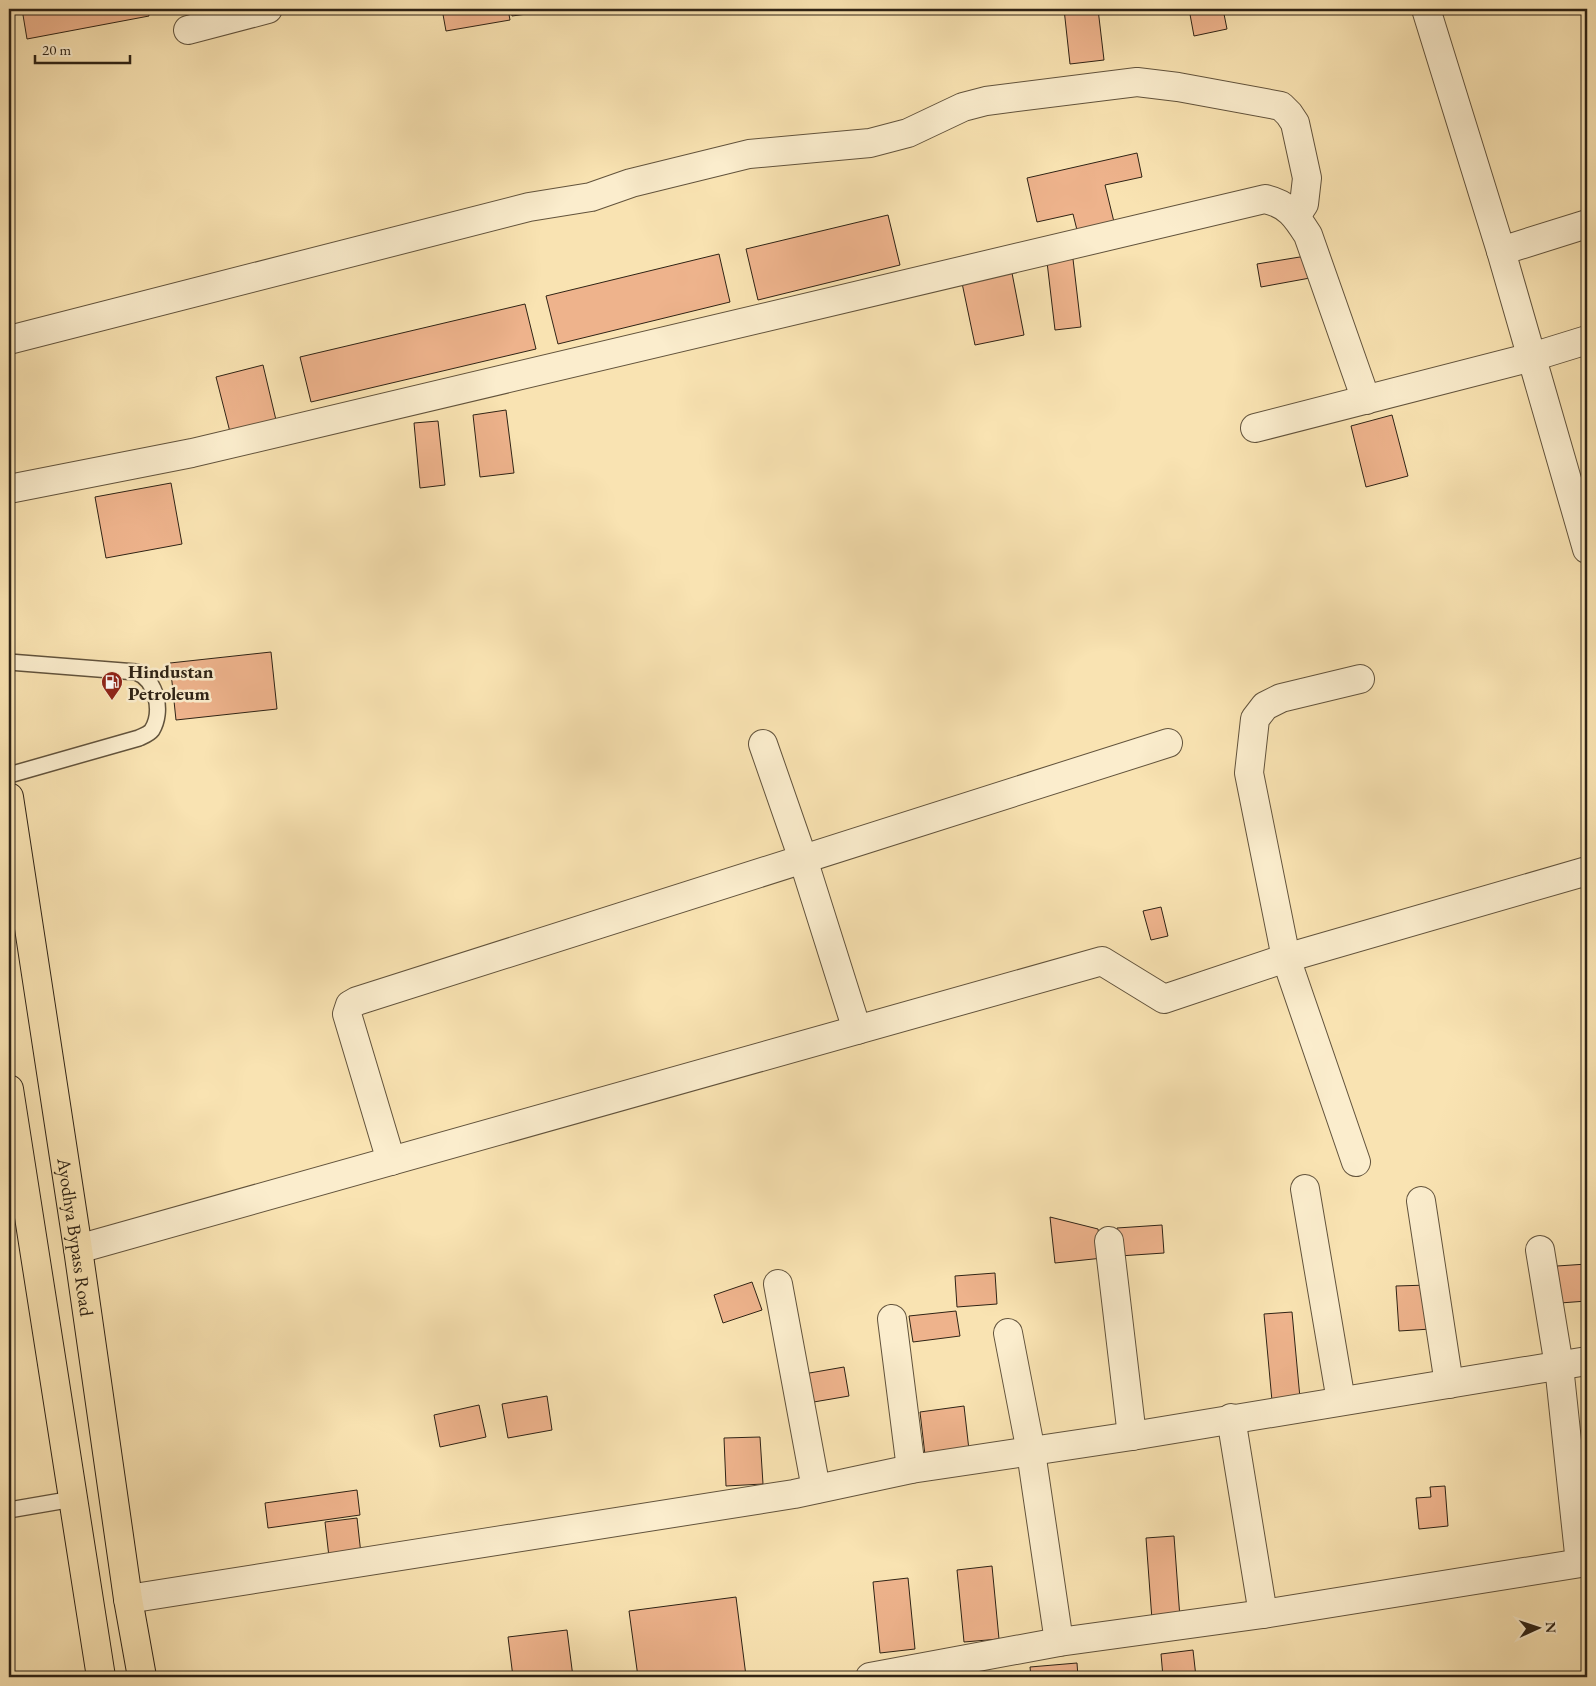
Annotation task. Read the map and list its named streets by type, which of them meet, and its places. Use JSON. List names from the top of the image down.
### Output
{
  "streets": {
    "main road": ["Ayodhya Bypass Road"]
  },
  "places": {
    "fuel station": ["Hindustan Petroleum"]
  },
  "scale_bar": "20 m",
  "north": "right"
}
